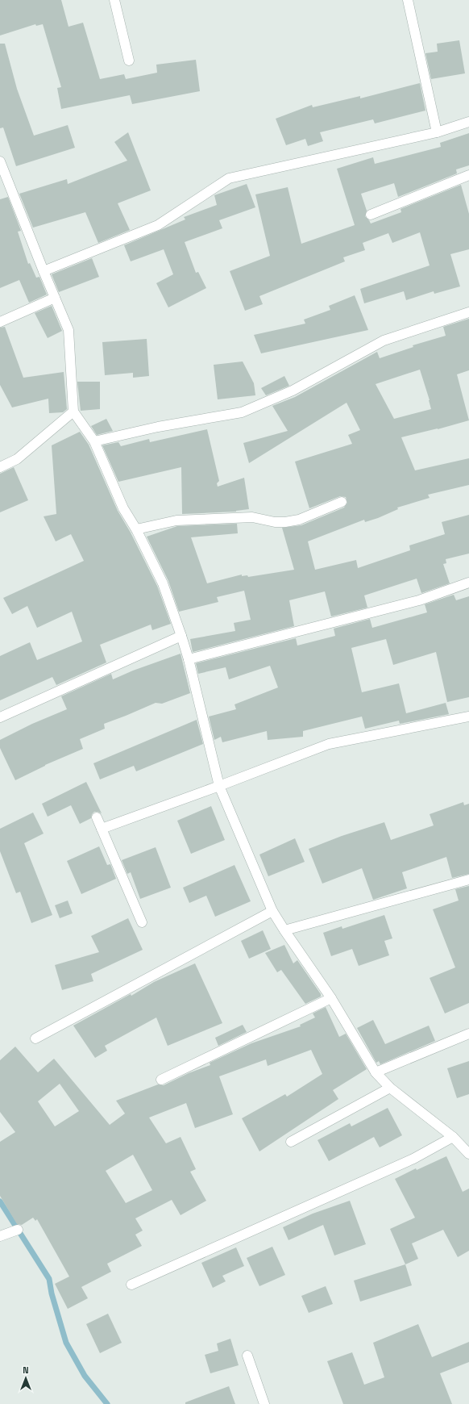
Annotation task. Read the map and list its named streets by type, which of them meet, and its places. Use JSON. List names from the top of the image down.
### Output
{
  "north": "top"
}
